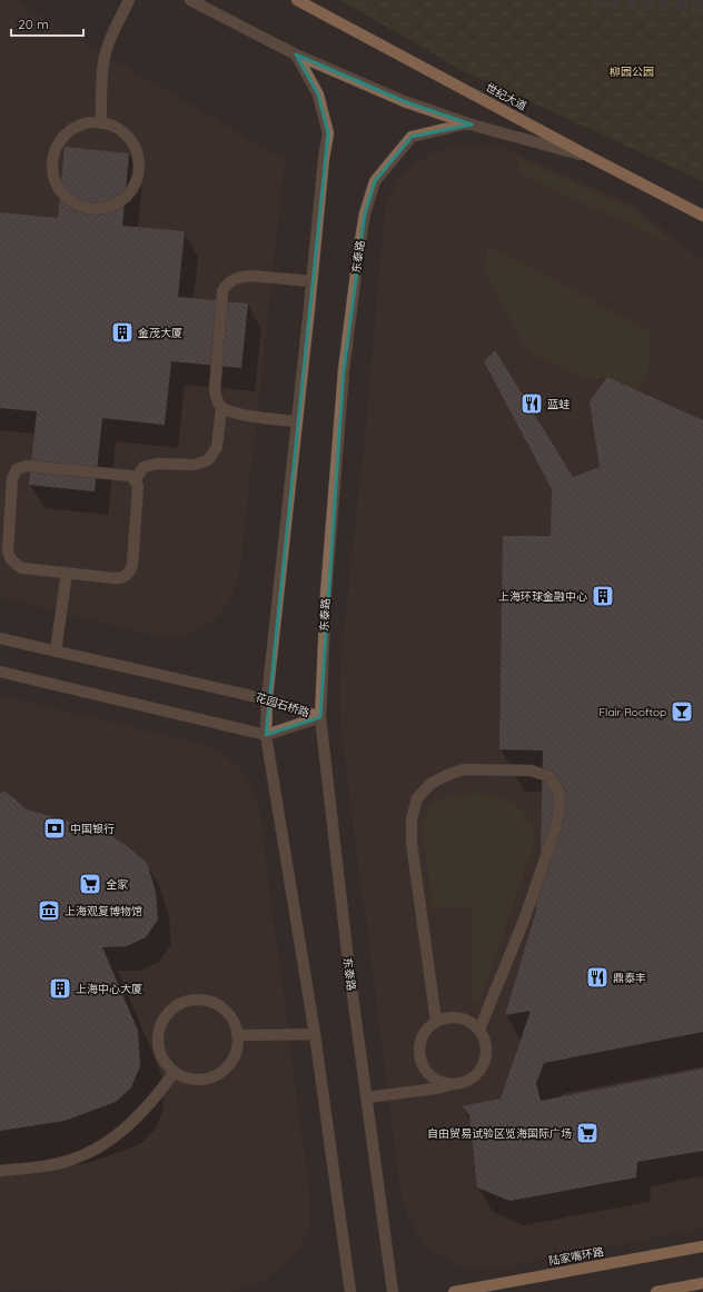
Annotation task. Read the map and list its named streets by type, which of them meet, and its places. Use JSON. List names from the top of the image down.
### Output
{
  "streets": {
    "main road": ["世纪大道", "陆家嘴环路"],
    "street": ["东泰路", "花园石桥路"]
  },
  "crossings": [
    ["世纪大道", "东泰路"],
    ["东泰路", "花园石桥路"]
  ],
  "parks": ["柳园公园"],
  "places": {
    "building": ["金茂大厦", "上海环球金融中心", "上海中心大厦"],
    "restaurant": ["蓝蛙", "鼎泰丰"],
    "bar": ["Flair Rooftop"],
    "bank": ["中国银行"],
    "supermarket": ["全家", "自由贸易试验区览海国际广场"],
    "museum": ["上海观复博物馆"]
  },
  "scale_bar": "20 m"
}
